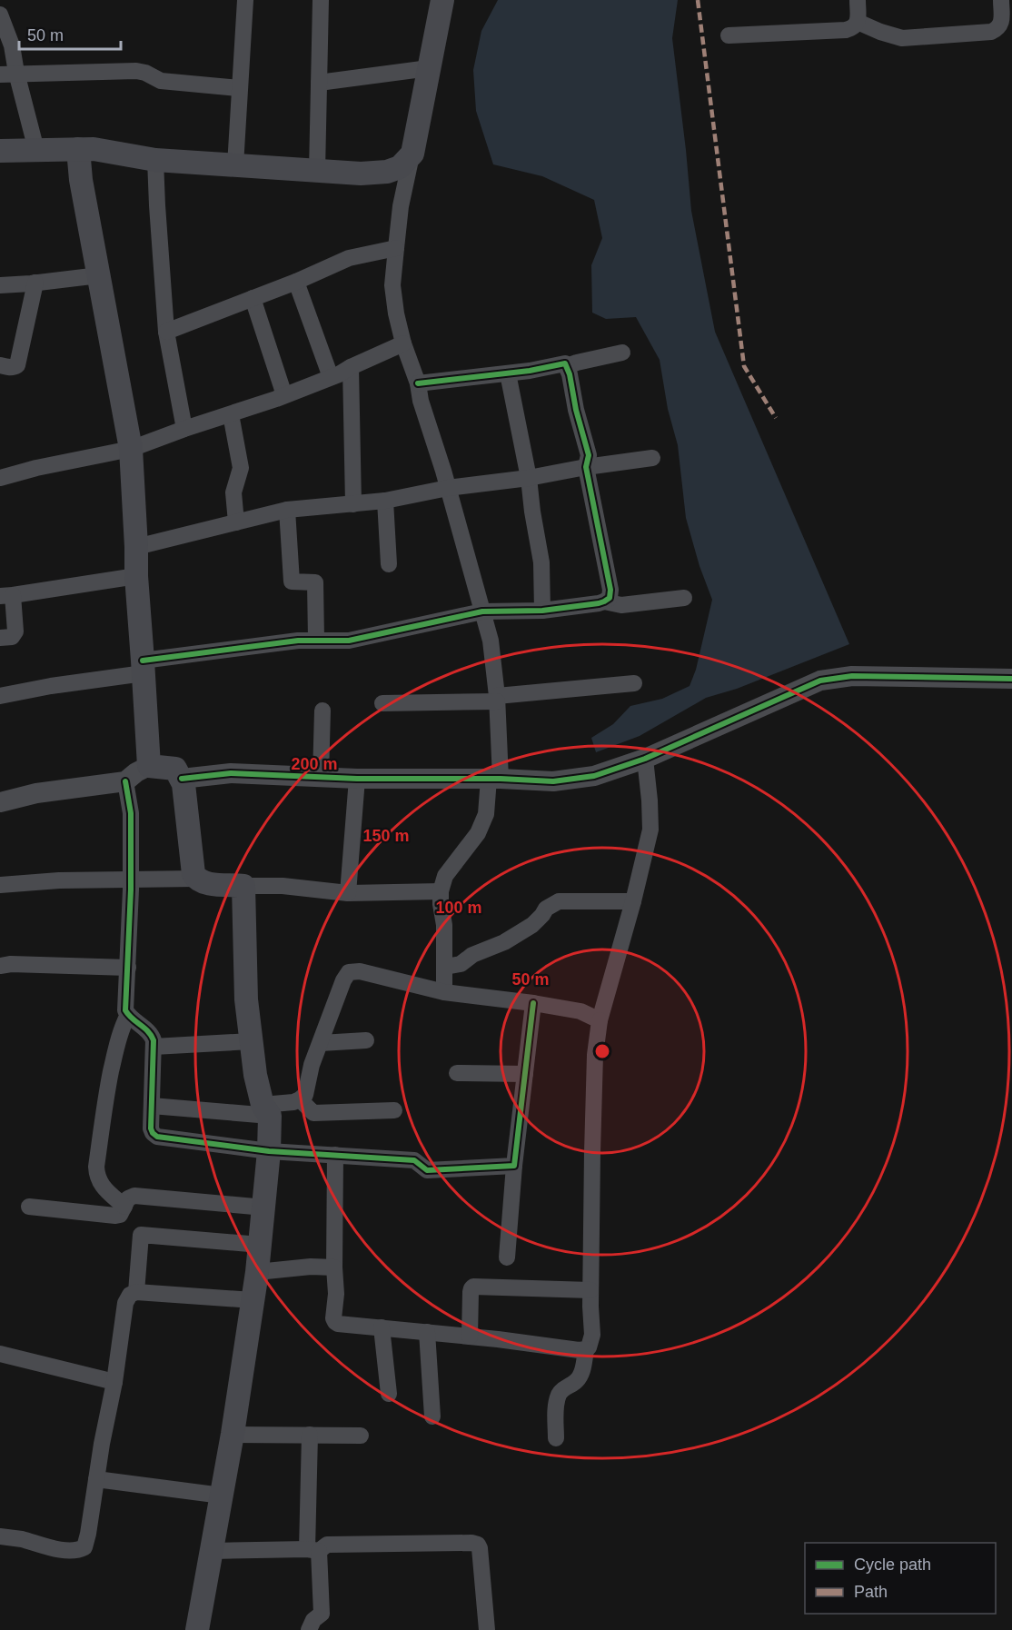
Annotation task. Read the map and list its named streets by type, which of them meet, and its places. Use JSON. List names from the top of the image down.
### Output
{
  "legend": ["Cycle path", "Path"],
  "scale_bar": "50 m",
  "rings": [
    "200 m",
    "150 m",
    "100 m",
    "50 m"
  ]
}
